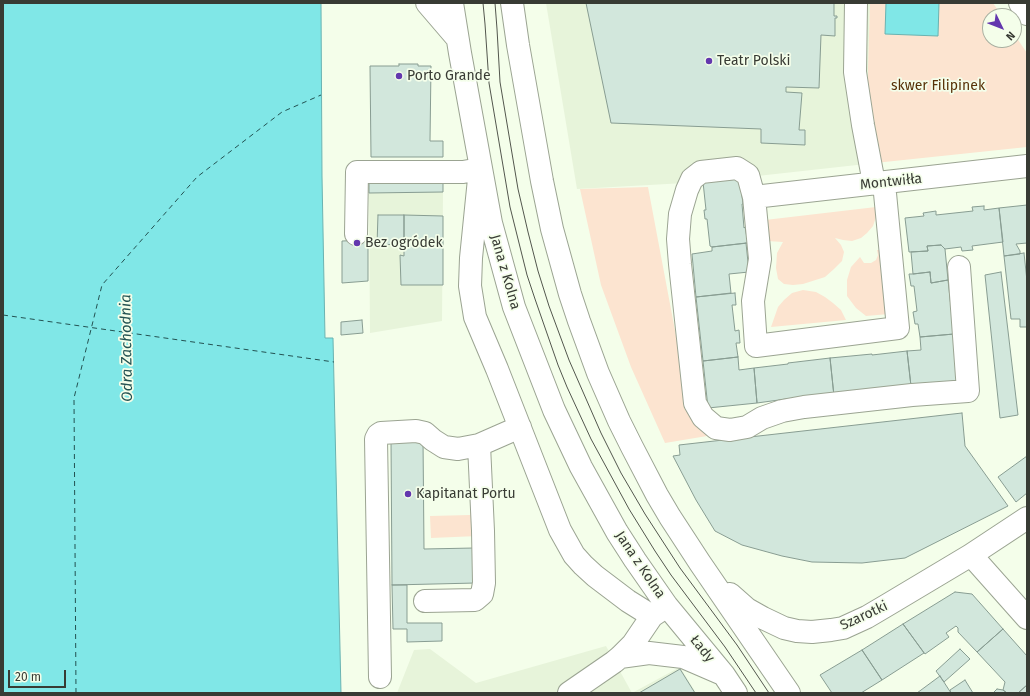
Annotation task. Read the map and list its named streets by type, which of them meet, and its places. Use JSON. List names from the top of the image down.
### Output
{
  "streets": {
    "street": [
      "Montwiłła",
      "Jana z Kolna",
      "Szarotki",
      "Łady"
    ]
  },
  "crossings": [
    ["Jana z Kolna", "Łady"]
  ],
  "water": ["Odra Zachodnia"],
  "parks": ["skwer Filipinek"],
  "places": [
    "Teatr Polski",
    "Porto Grande",
    "Bez ogródek",
    "Kapitanat Portu"
  ],
  "scale_bar": "20 m",
  "north": "bottom right"
}
